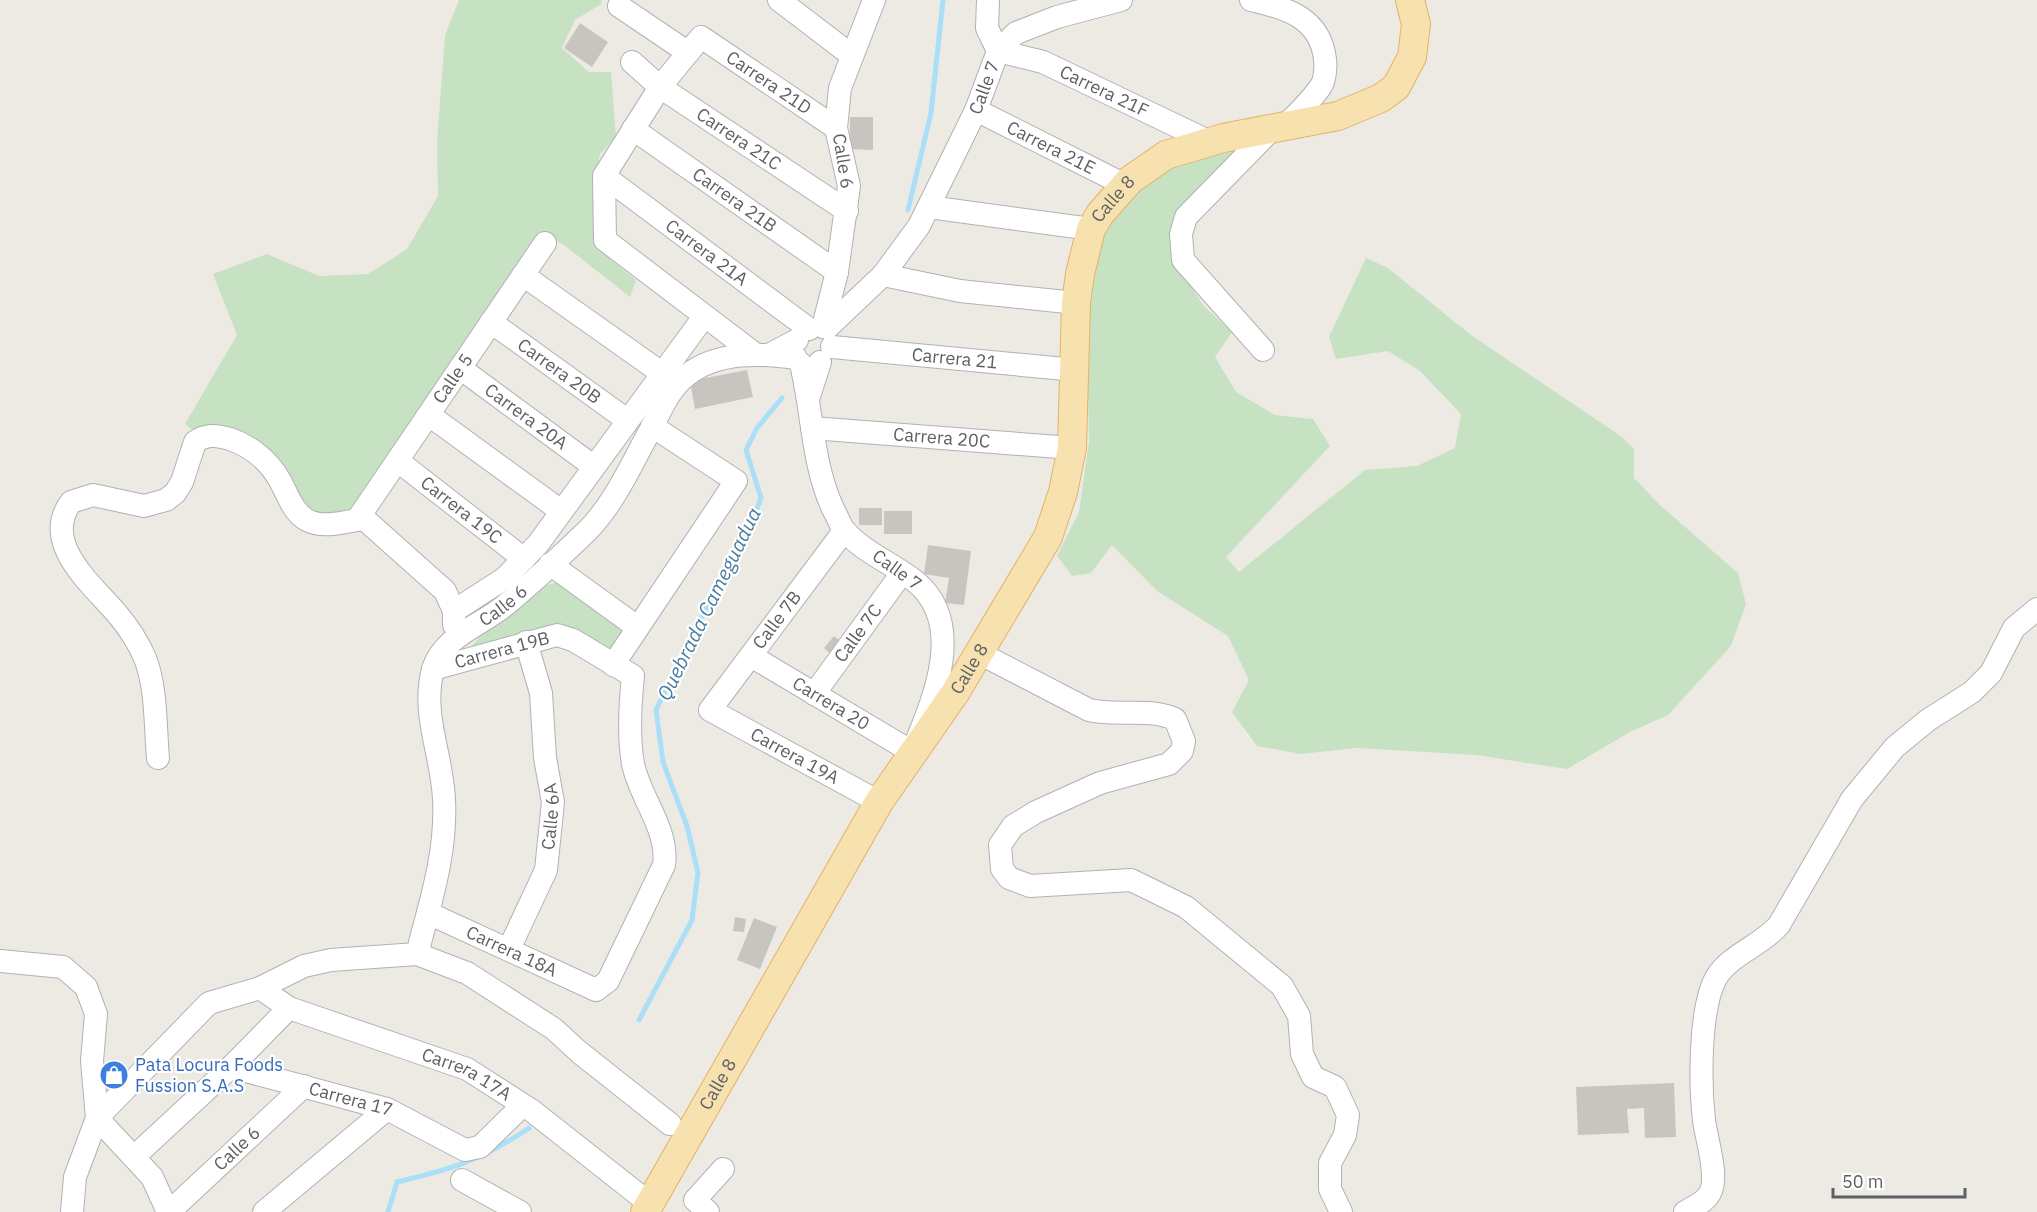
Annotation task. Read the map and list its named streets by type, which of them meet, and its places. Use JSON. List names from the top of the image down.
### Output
{
  "streets": {
    "main road": ["Calle 8"],
    "street": [
      "Carrera 21D",
      "Calle 7",
      "Carrera 21F",
      "Carrera 21C",
      "Carrera 21E",
      "Calle 6",
      "Carrera 21B",
      "Carrera 21A",
      "Carrera 21",
      "Carrera 20B",
      "Calle 5",
      "Carrera 20A",
      "Carrera 20C",
      "Carrera 19C",
      "Calle 7B",
      "Calle 7C",
      "Carrera 19B",
      "Carrera 20",
      "Carrera 19A",
      "Calle 6A",
      "Carrera 18A",
      "Carrera 17A",
      "Carrera 17"
    ]
  },
  "crossings": [
    ["Carrera 21D", "Calle 6"],
    ["Calle 7", "Carrera 21F"],
    ["Calle 7", "Carrera 21E"],
    ["Calle 7", "Calle 6"],
    ["Calle 7", "Calle 8"],
    ["Calle 7", "Carrera 21A"],
    ["Calle 7", "Carrera 21"],
    ["Calle 7", "Carrera 20C"],
    ["Calle 7", "Calle 7B"],
    ["Calle 7", "Calle 7C"],
    ["Calle 7", "Carrera 20"],
    ["Carrera 21F", "Calle 8"],
    ["Carrera 21C", "Calle 6"],
    ["Carrera 21E", "Calle 8"],
    ["Calle 6", "Carrera 21B"],
    ["Calle 6", "Carrera 21A"],
    ["Calle 6", "Carrera 21"],
    ["Calle 6", "Carrera 19B"],
    ["Calle 6", "Carrera 18A"],
    ["Calle 6", "Carrera 17"],
    ["Calle 8", "Carrera 21"],
    ["Calle 8", "Carrera 20C"],
    ["Calle 8", "Carrera 20"],
    ["Calle 8", "Carrera 19A"],
    ["Calle 8", "Carrera 17A"],
    ["Carrera 21A", "Carrera 21"],
    ["Carrera 20B", "Calle 5"],
    ["Calle 5", "Carrera 20A"],
    ["Calle 5", "Carrera 19C"],
    ["Calle 7B", "Carrera 20"],
    ["Calle 7B", "Carrera 19A"],
    ["Calle 7C", "Carrera 20"],
    ["Carrera 19B", "Calle 6A"],
    ["Carrera 19B", "Carrera 18A"],
    ["Calle 6A", "Carrera 18A"],
    ["Carrera 17A", "Carrera 17"]
  ],
  "water": ["Quebrada Cameguadua"],
  "places": {
    "shop": ["Pata Locura Foods Fussion S.A.S"]
  },
  "scale_bar": "50 m"
}
